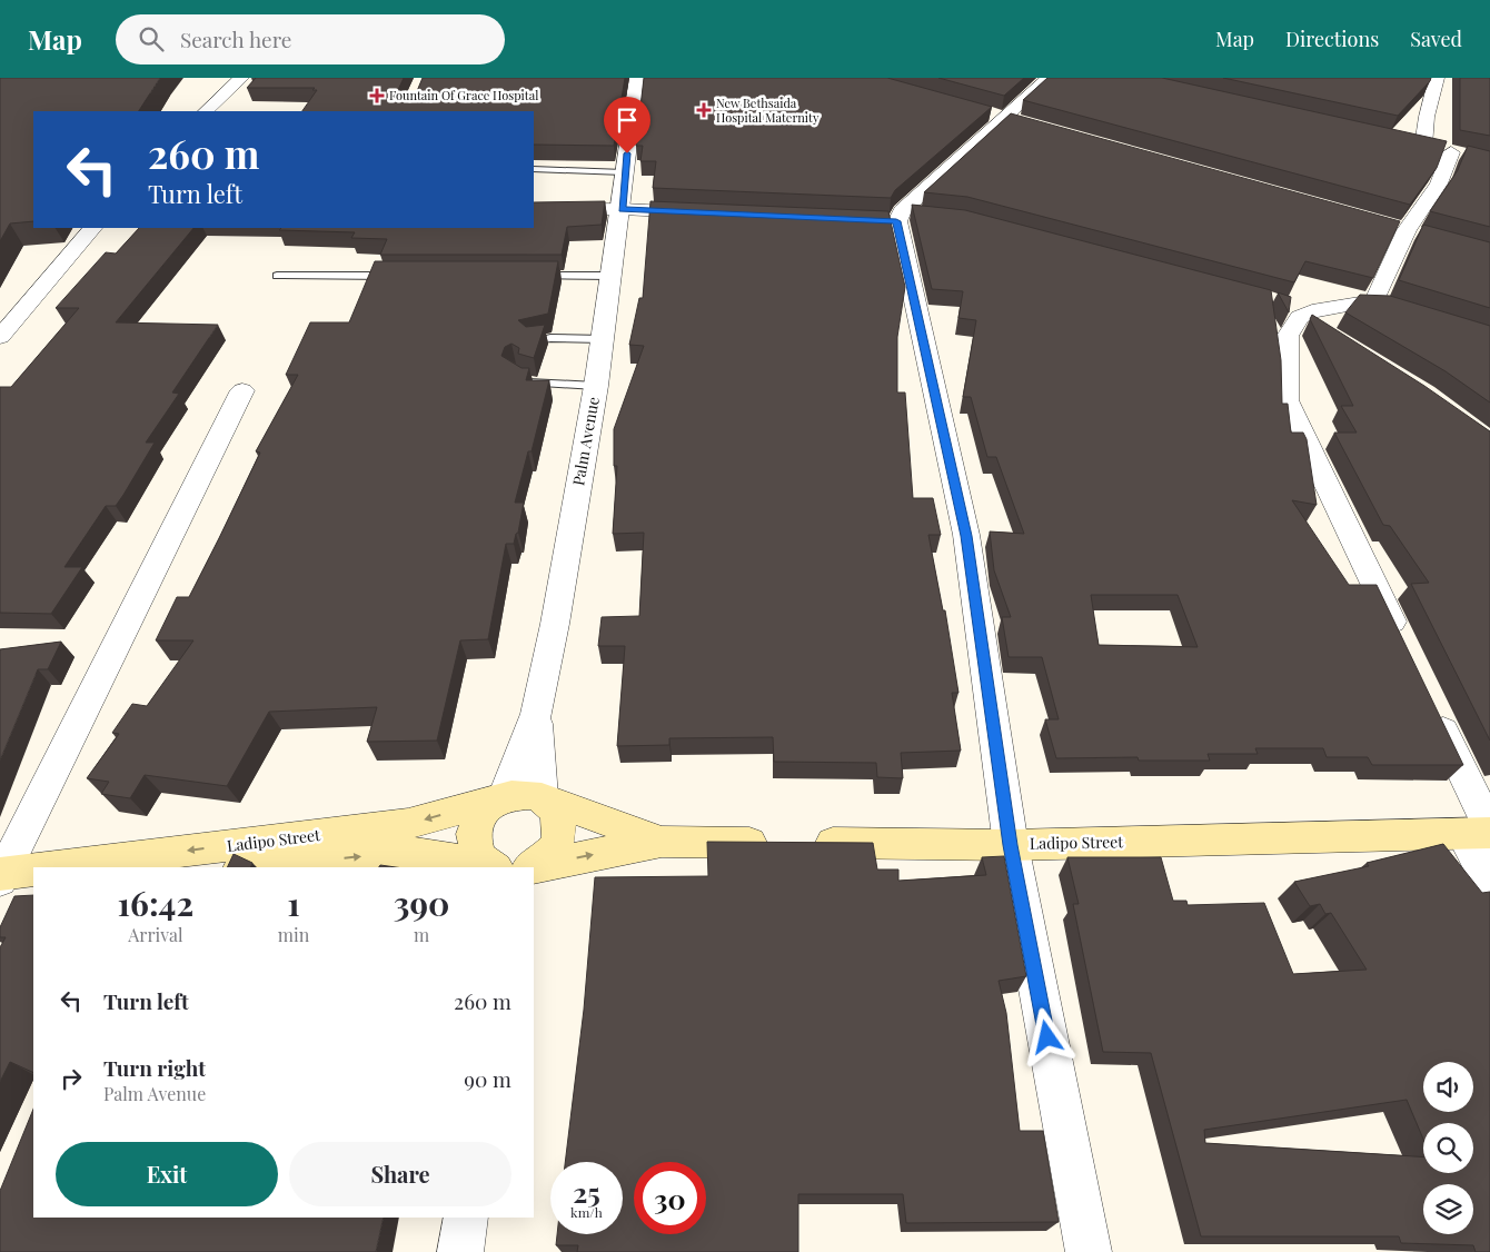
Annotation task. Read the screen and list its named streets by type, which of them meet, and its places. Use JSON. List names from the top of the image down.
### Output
{
  "streets": {
    "main road": ["Ladipo Street"],
    "street": ["Palm Avenue"]
  },
  "crossings": [
    ["Palm Avenue", "Ladipo Street"]
  ],
  "places": {
    "health": ["Fountain Of Grace Hospital", "New Bethsaida Hospital Maternity"]
  },
  "page": {
    "header": "Map",
    "search": "Search here",
    "nav": ["Map", "Directions", "Saved"],
    "turn": ["260 m", "Turn left"],
    "eta": [
      "16:42",
      "Arrival",
      "1",
      "min",
      "390",
      "m"
    ],
    "list": [
      {
        "name": "Turn left",
        "value": "260 m"
      },
      {
        "name": "Turn right",
        "note": "Palm Avenue",
        "value": "90 m"
      }
    ],
    "buttons": ["Exit", "Share"],
    "speed": "25 km/h",
    "limit": "30"
  }
}
